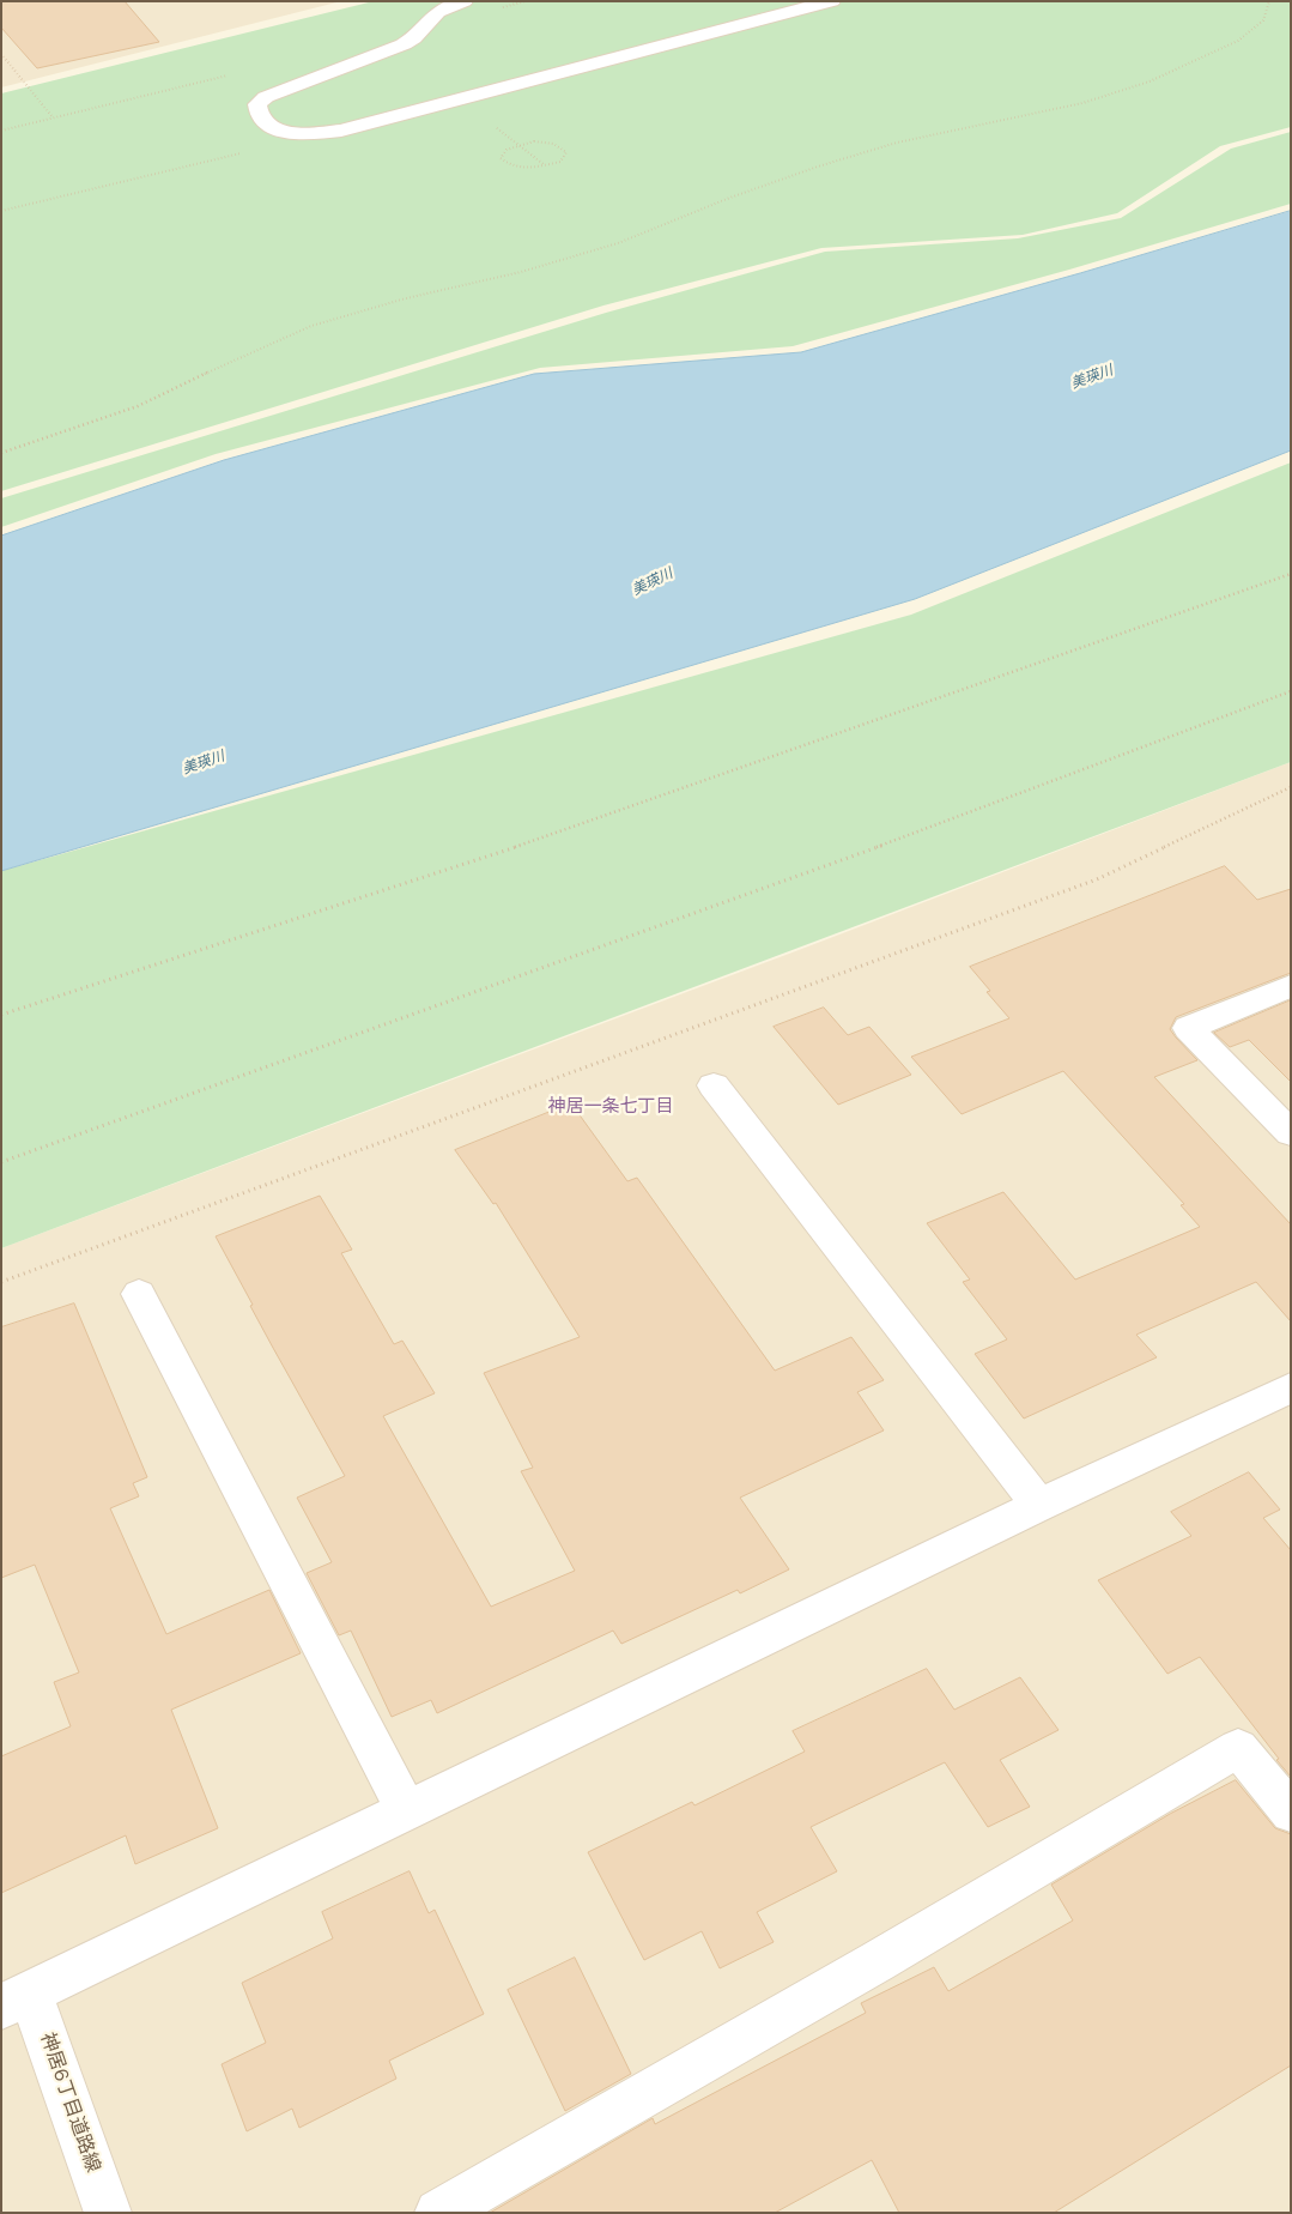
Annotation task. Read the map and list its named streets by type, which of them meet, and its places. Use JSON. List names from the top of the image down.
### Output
{
  "streets": {
    "street": ["神居6丁目道路線"]
  },
  "districts": ["神居一条七丁目"],
  "water": ["美瑛川"]
}
